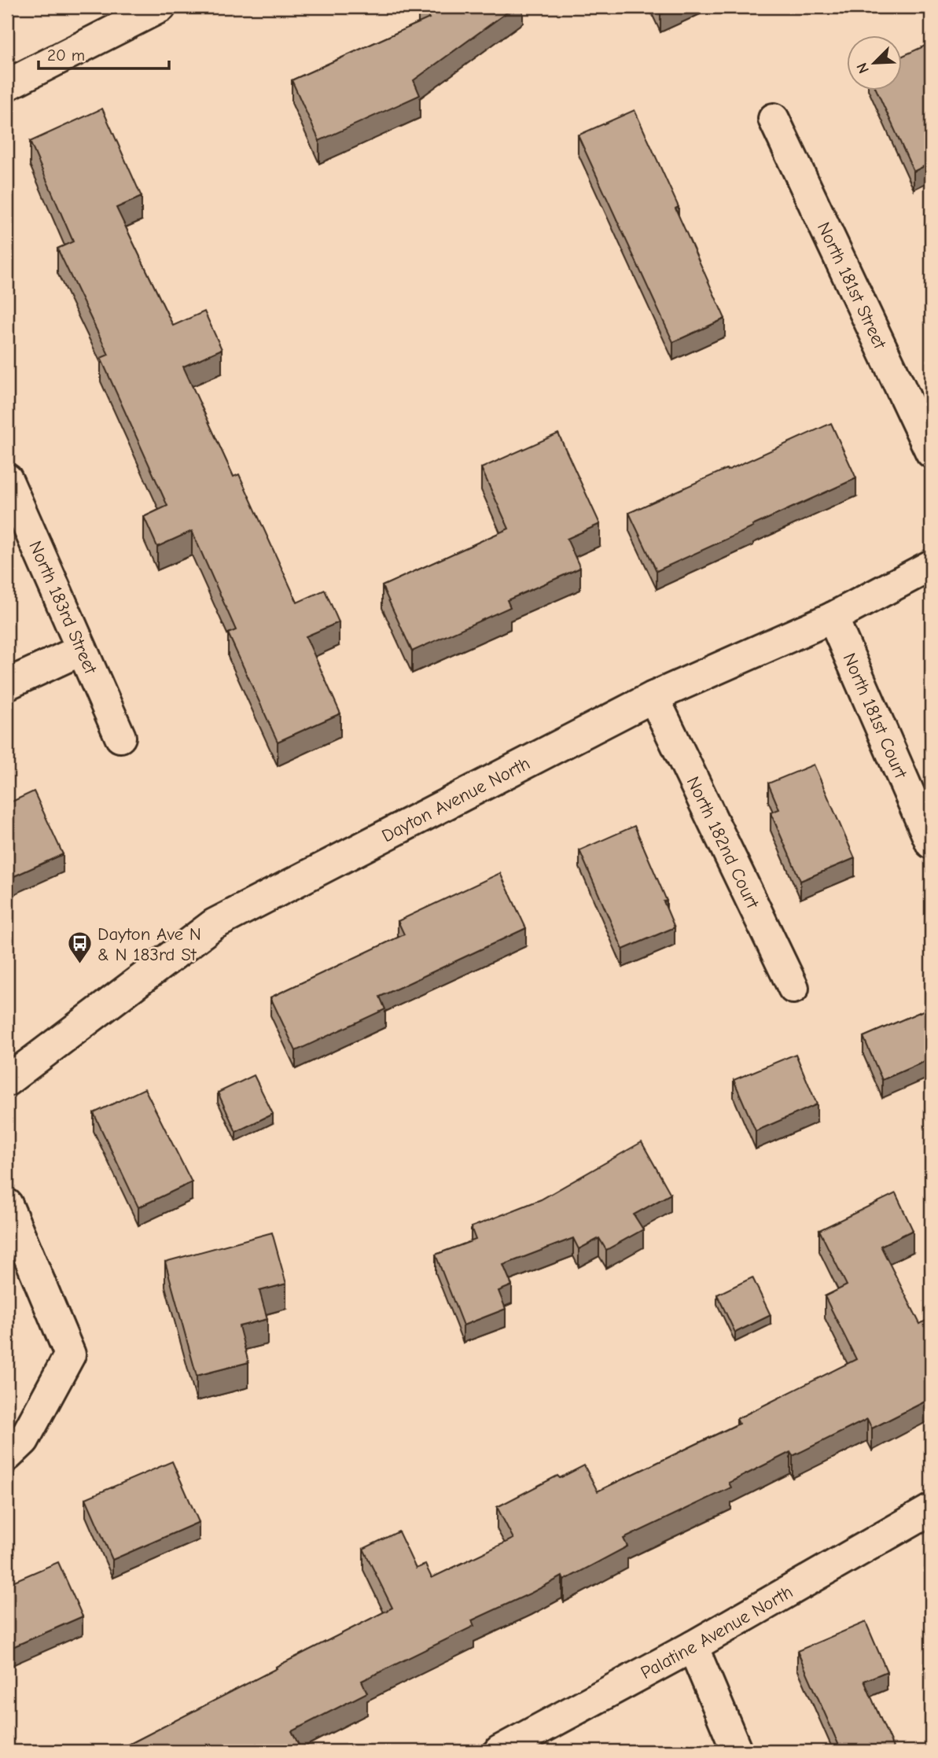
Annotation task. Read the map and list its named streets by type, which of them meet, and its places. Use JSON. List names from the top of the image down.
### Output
{
  "streets": {
    "street": [
      "North 181st Street",
      "North 183rd Street",
      "North 181st Court",
      "Dayton Avenue North",
      "North 182nd Court",
      "Palatine Avenue North"
    ]
  },
  "crossings": [
    ["North 181st Court", "Dayton Avenue North"],
    ["Dayton Avenue North", "North 182nd Court"]
  ],
  "places": {
    "bus stop": ["Dayton Ave N & N 183rd St"]
  },
  "scale_bar": "20 m",
  "north": "bottom left"
}
